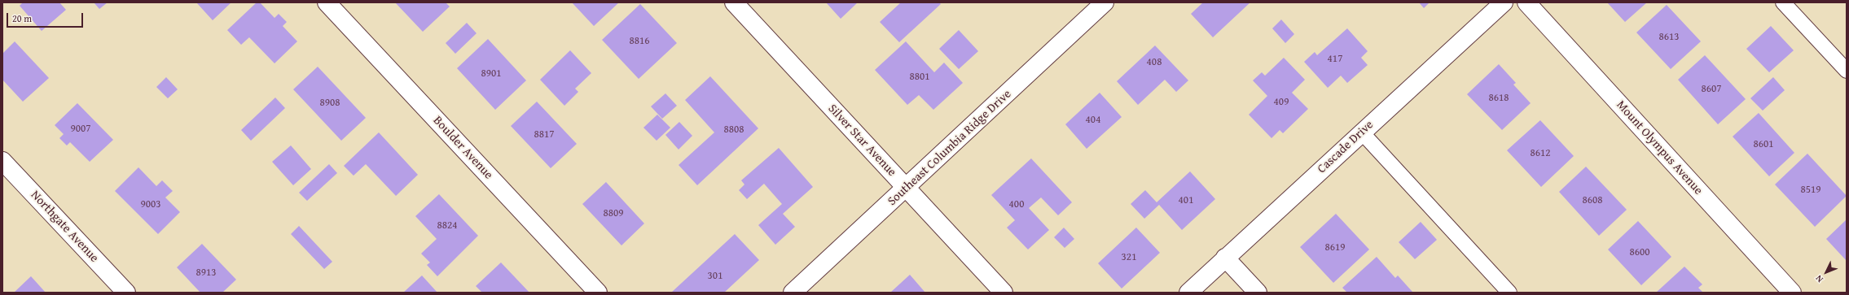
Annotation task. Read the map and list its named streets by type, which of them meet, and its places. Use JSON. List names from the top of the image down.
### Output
{
  "streets": {
    "street": [
      "Silver Star Avenue",
      "Cascade Drive",
      "Boulder Avenue",
      "Southeast Columbia Ridge Drive",
      "Mount Olympus Avenue",
      "Northgate Avenue"
    ]
  },
  "crossings": [
    ["Silver Star Avenue", "Southeast Columbia Ridge Drive"]
  ],
  "house_numbers": [
    "8613",
    "8816",
    "417",
    "408",
    "8901",
    "8801",
    "8607",
    "8618",
    "409",
    "8908",
    "404",
    "9007",
    "8808",
    "8817",
    "8601",
    "8612",
    "8519",
    "401",
    "8608",
    "9003",
    "400",
    "8809",
    "8824",
    "8619",
    "8600",
    "321",
    "8913",
    "301"
  ],
  "scale_bar": "20 m",
  "north": "bottom left"
}
